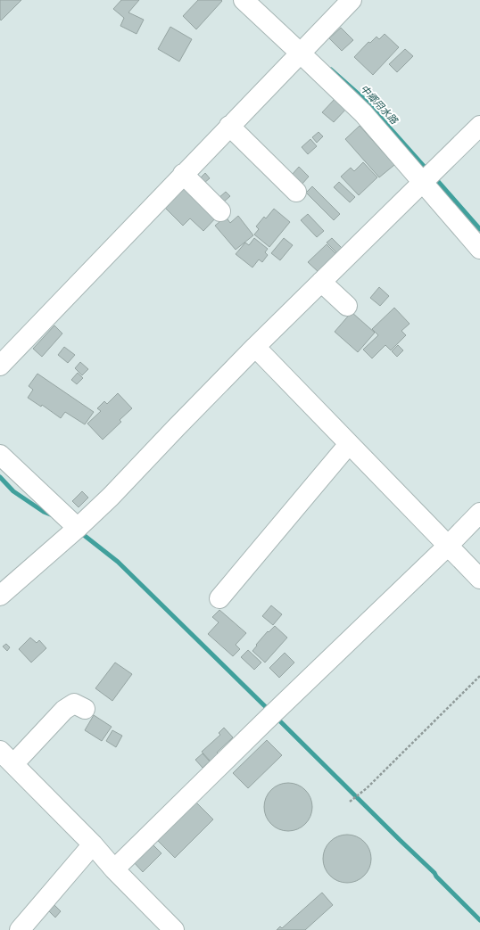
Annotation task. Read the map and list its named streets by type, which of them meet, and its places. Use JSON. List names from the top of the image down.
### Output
{
  "water": ["中郷用水路"]
}
